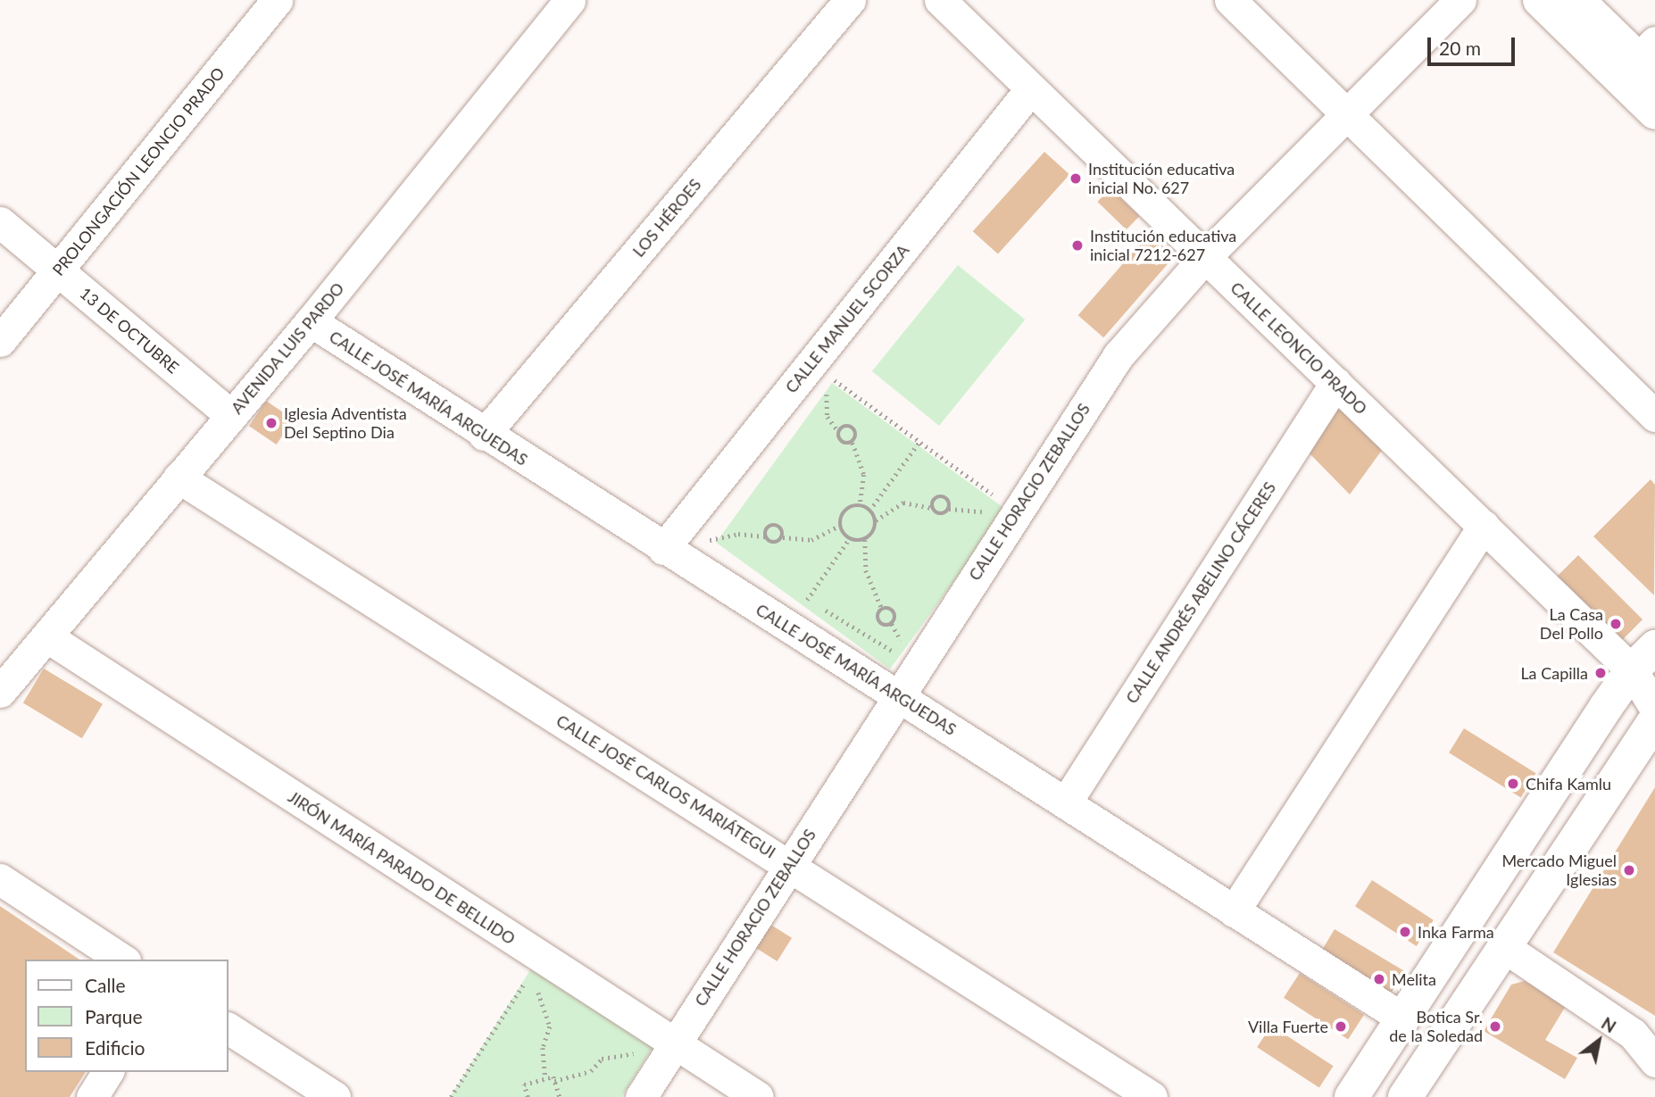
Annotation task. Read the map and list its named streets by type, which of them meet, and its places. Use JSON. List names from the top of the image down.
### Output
{
  "streets": {
    "street": [
      "PROLONGACIÓN LEONCIO PRADO",
      "LOS HÉROES",
      "CALLE MANUEL SCORZA",
      "13 DE OCTUBRE",
      "AVENIDA LUIS PARDO",
      "CALLE LEONCIO PRADO",
      "CALLE JOSÉ MARÍA ARGUEDAS",
      "CALLE HORACIO ZEBALLOS",
      "CALLE ANDRÉS ABELINO CÁCERES",
      "CALLE JOSÉ CARLOS MARIÁTEGUI",
      "JIRÓN MARÍA PARADO DE BELLIDO"
    ]
  },
  "crossings": [
    ["PROLONGACIÓN LEONCIO PRADO", "13 DE OCTUBRE"],
    ["LOS HÉROES", "CALLE JOSÉ MARÍA ARGUEDAS"],
    ["CALLE MANUEL SCORZA", "CALLE LEONCIO PRADO"],
    ["CALLE MANUEL SCORZA", "CALLE JOSÉ MARÍA ARGUEDAS"],
    ["13 DE OCTUBRE", "AVENIDA LUIS PARDO"],
    ["AVENIDA LUIS PARDO", "CALLE JOSÉ MARÍA ARGUEDAS"],
    ["AVENIDA LUIS PARDO", "CALLE JOSÉ CARLOS MARIÁTEGUI"],
    ["AVENIDA LUIS PARDO", "JIRÓN MARÍA PARADO DE BELLIDO"],
    ["CALLE LEONCIO PRADO", "CALLE HORACIO ZEBALLOS"],
    ["CALLE LEONCIO PRADO", "CALLE ANDRÉS ABELINO CÁCERES"],
    ["CALLE JOSÉ MARÍA ARGUEDAS", "CALLE HORACIO ZEBALLOS"],
    ["CALLE JOSÉ MARÍA ARGUEDAS", "CALLE ANDRÉS ABELINO CÁCERES"],
    ["CALLE HORACIO ZEBALLOS", "CALLE JOSÉ CARLOS MARIÁTEGUI"],
    ["CALLE HORACIO ZEBALLOS", "JIRÓN MARÍA PARADO DE BELLIDO"]
  ],
  "places": [
    "Institución educativa inicial No. 627",
    "Institución educativa inicial 7212-627",
    "Iglesia Adventista Del Septino Dia",
    "La Casa Del Pollo",
    "La Capilla",
    "Chifa Kamlu",
    "Mercado Miguel Iglesias",
    "Inka Farma",
    "Melita",
    "Villa Fuerte",
    "Botica Sr. de la Soledad"
  ],
  "legend": ["Calle", "Parque", "Edificio"],
  "scale_bar": "20 m",
  "north": "top right"
}
